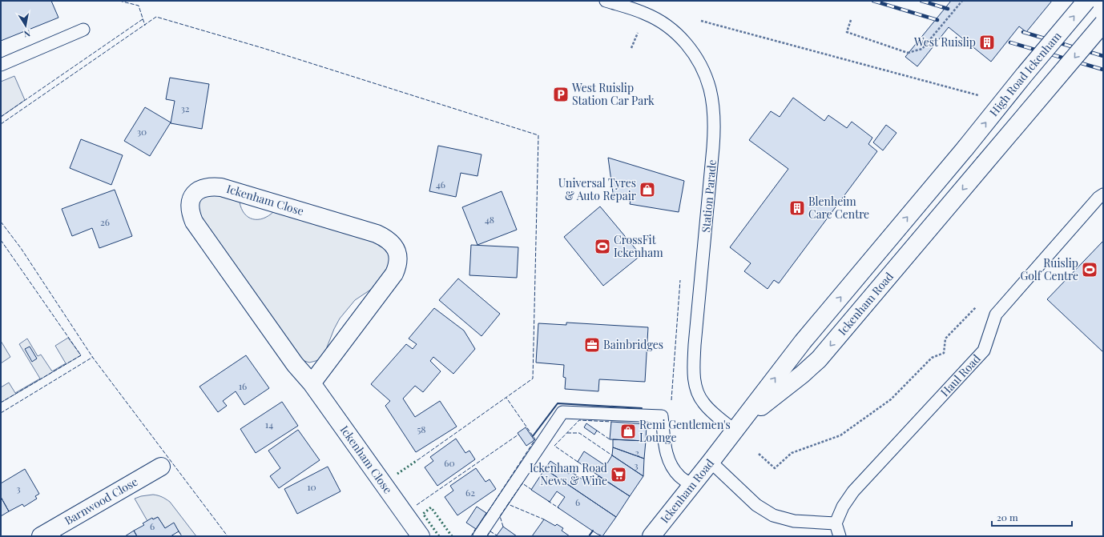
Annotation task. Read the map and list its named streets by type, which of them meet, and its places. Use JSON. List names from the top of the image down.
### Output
{
  "streets": {
    "main road": [
      "High Road Ickenham",
      "Ickenham Close",
      "Ickenham Road",
      "Barnwood Close"
    ],
    "lane": ["Station Parade", "Haul Road"]
  },
  "crossings": [
    ["High Road Ickenham", "Ickenham Road"],
    ["Station Parade", "Ickenham Road"]
  ],
  "one_way": ["High Road Ickenham"],
  "places": {
    "building": ["West Ruislip", "Blenheim Care Centre"],
    "parking": ["West Ruislip Station Car Park"],
    "shop": ["Universal Tyres & Auto Repair", "Remi Gentlemen's Lounge"],
    "sports": ["CrossFit Ickenham", "Ruislip Golf Centre"],
    "office": ["Bainbridges"],
    "supermarket": ["Ickenham Road News & Wine"]
  },
  "house_numbers": [
    "32",
    "30",
    "46",
    "48",
    "26",
    "16",
    "14",
    "58",
    "2",
    "60",
    "3",
    "10",
    "3",
    "62",
    "6",
    "6"
  ],
  "scale_bar": "20 m",
  "north": "bottom"
}
